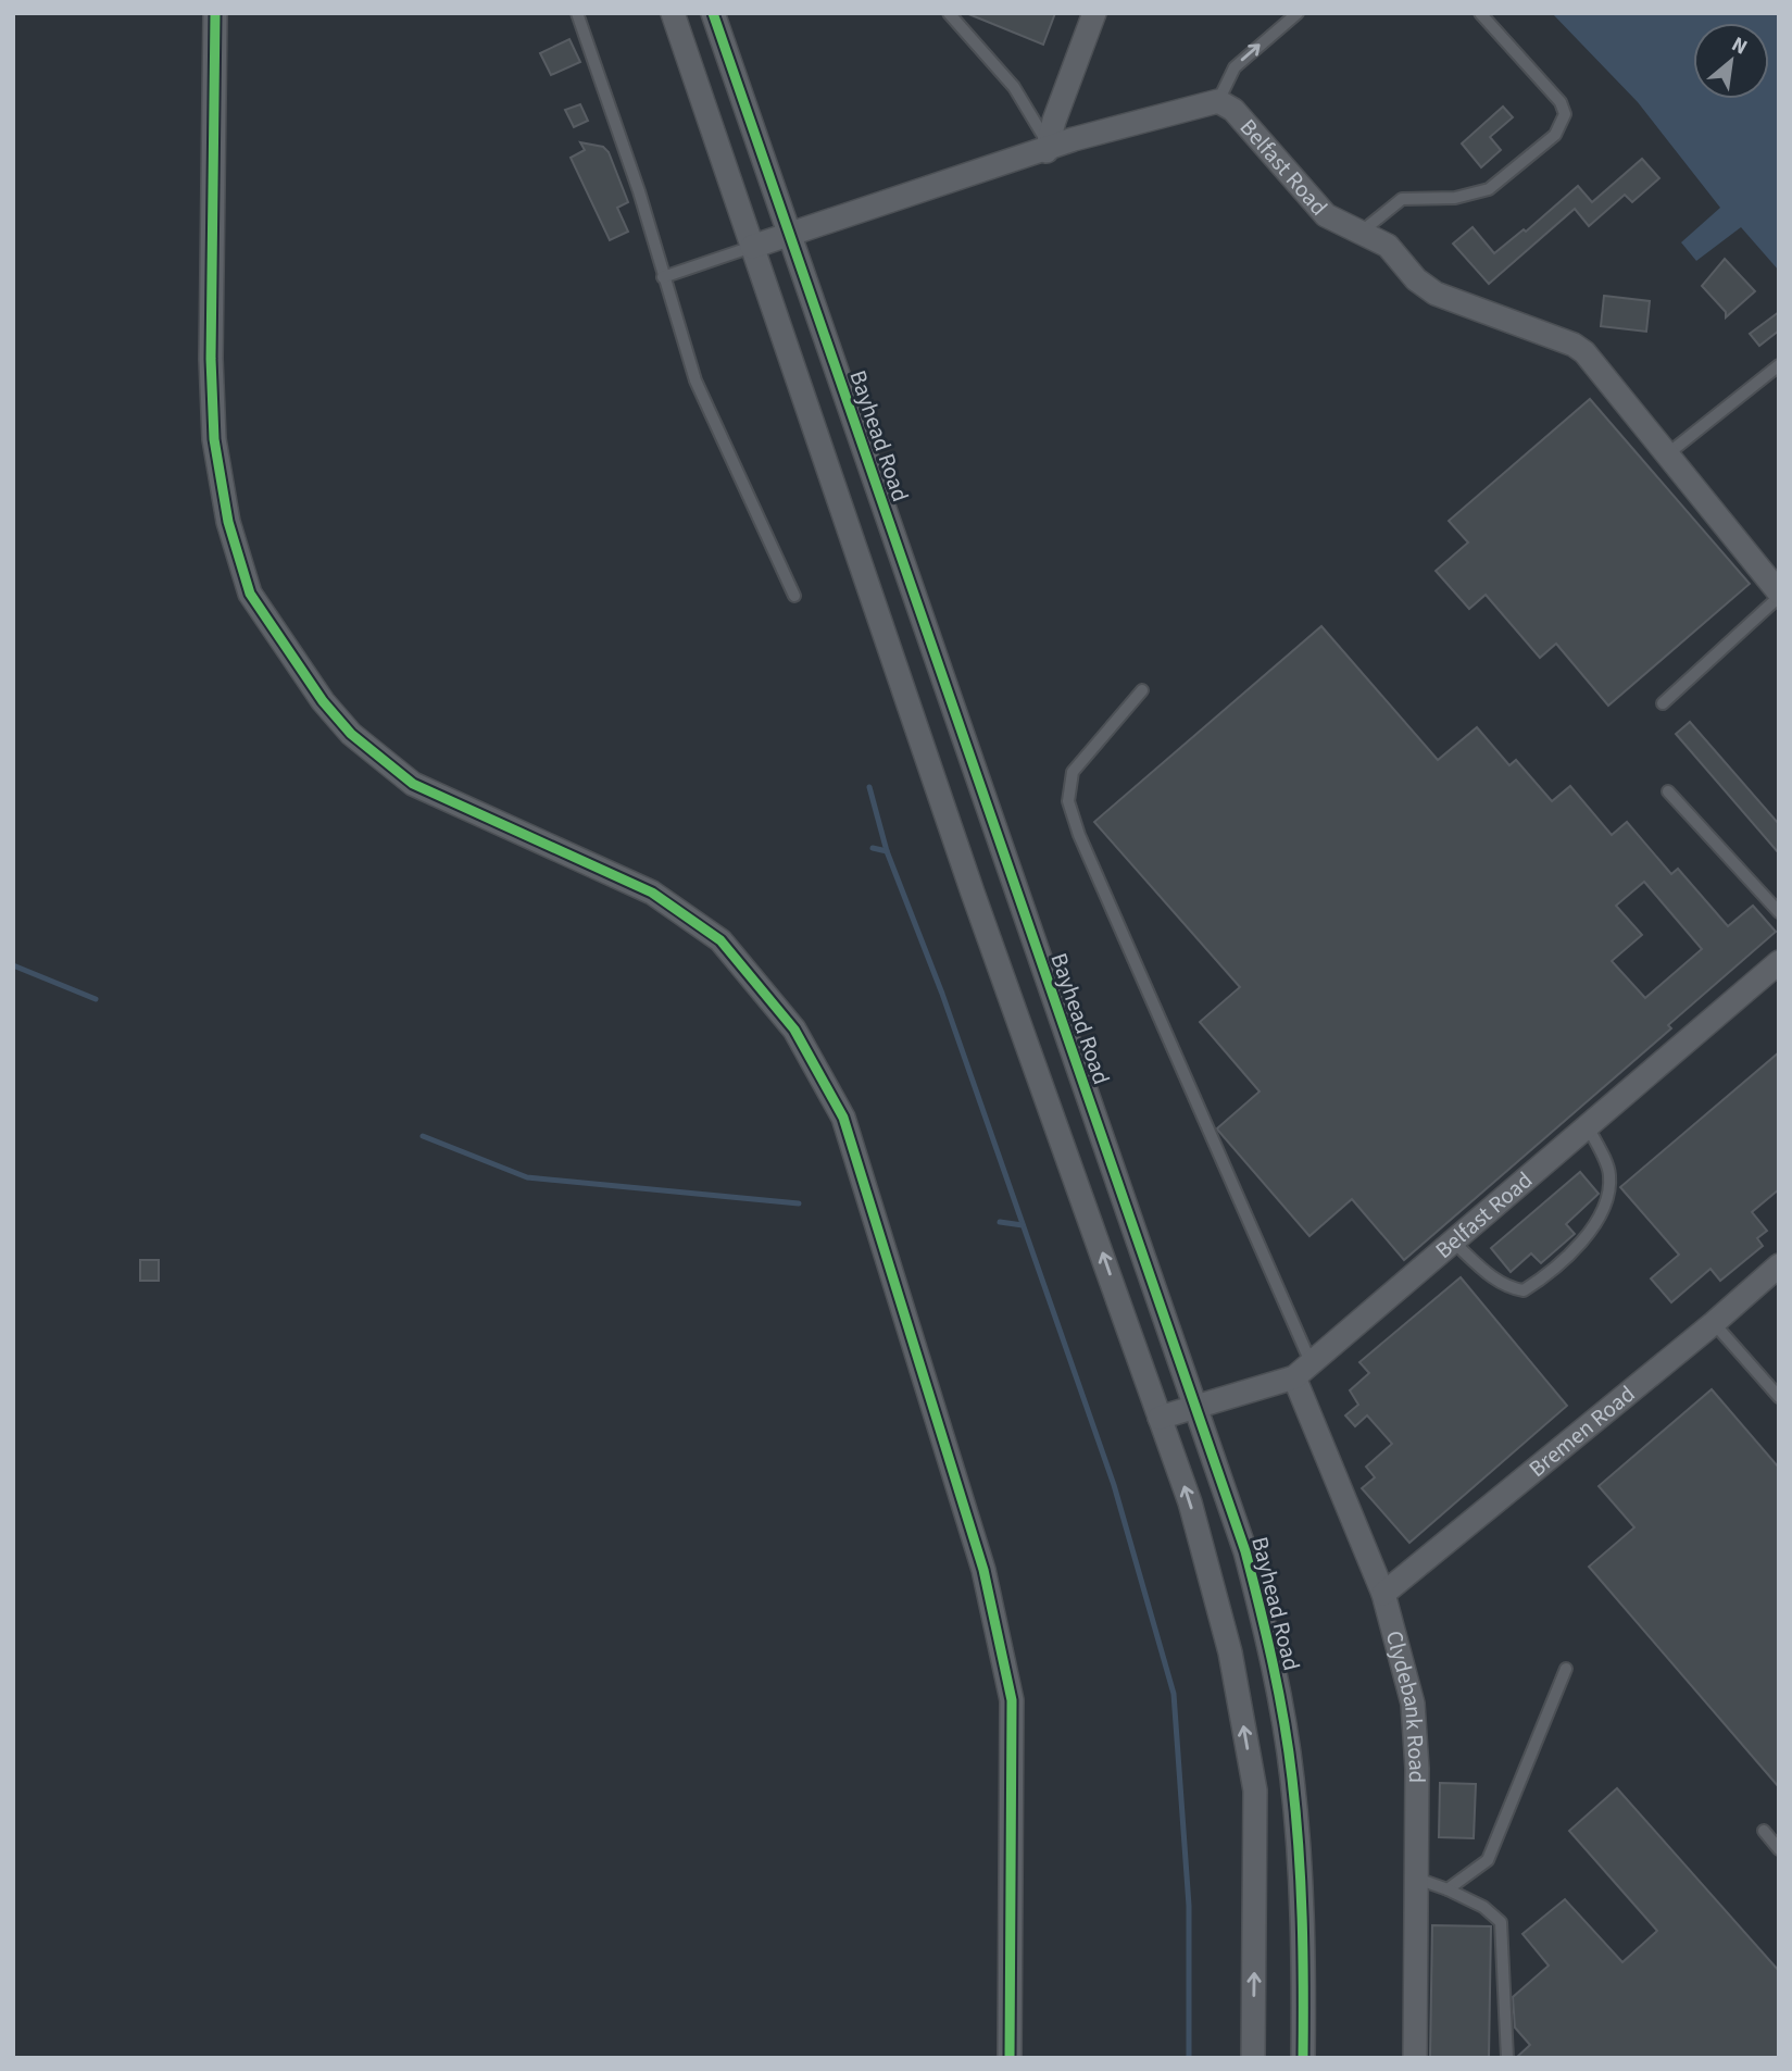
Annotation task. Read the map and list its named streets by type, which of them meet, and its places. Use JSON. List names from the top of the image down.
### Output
{
  "streets": {
    "street": [
      "Belfast Road",
      "Bayhead Road",
      "Bremen Road",
      "Clydebank Road"
    ]
  },
  "crossings": [
    ["Belfast Road", "Bayhead Road"],
    ["Belfast Road", "Clydebank Road"],
    ["Bremen Road", "Clydebank Road"]
  ],
  "north": "top right"
}
